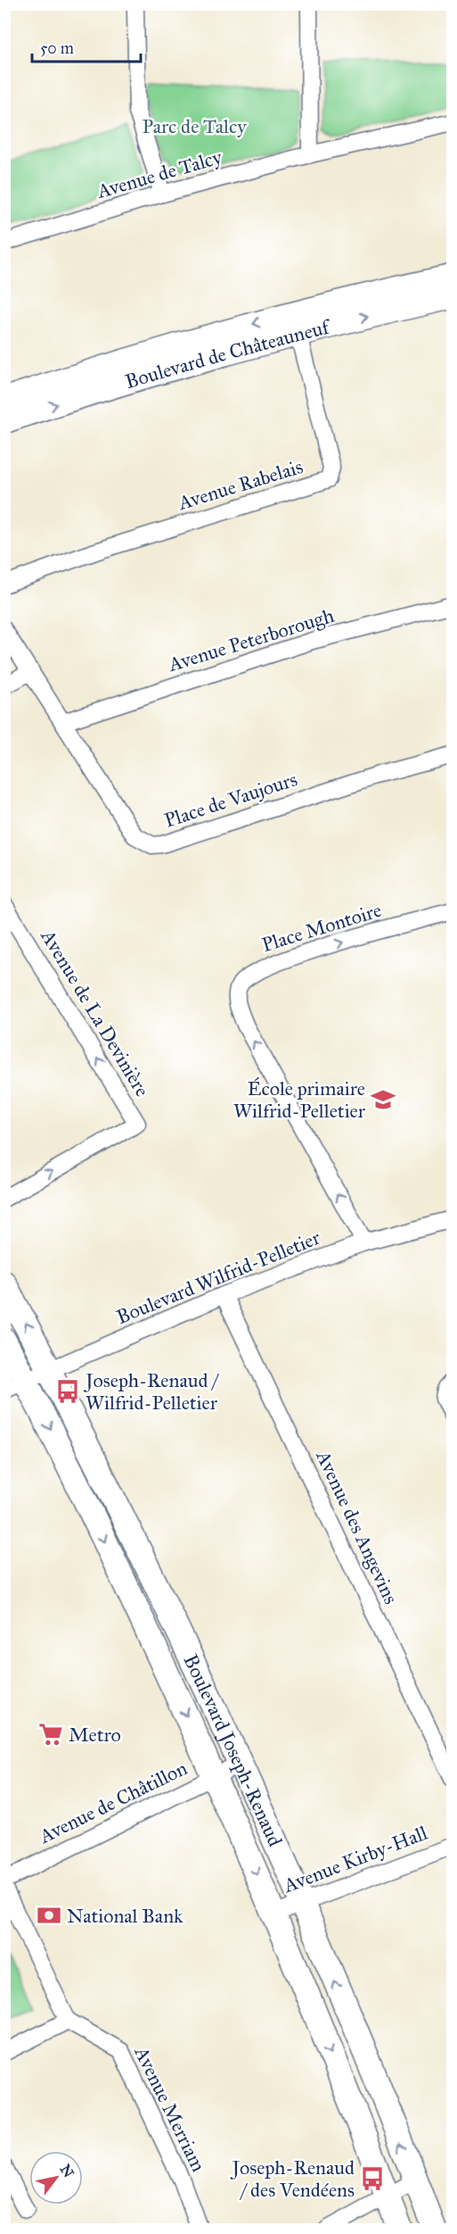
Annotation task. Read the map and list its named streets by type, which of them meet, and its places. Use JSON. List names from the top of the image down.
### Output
{
  "streets": {
    "street": [
      "Avenue de Talcy",
      "Boulevard de Châteauneuf",
      "Avenue Rabelais",
      "Avenue Peterborough",
      "Place de Vaujours",
      "Place Montoire",
      "Avenue de La Devinière",
      "Boulevard Wilfrid-Pelletier",
      "Avenue des Angevins",
      "Boulevard Joseph-Renaud",
      "Avenue de Châtillon",
      "Avenue Kirby-Hall",
      "Avenue Merriam"
    ]
  },
  "crossings": [
    ["Boulevard de Châteauneuf", "Avenue Rabelais"],
    ["Avenue Peterborough", "Place de Vaujours"],
    ["Place Montoire", "Boulevard Wilfrid-Pelletier"],
    ["Boulevard Wilfrid-Pelletier", "Avenue des Angevins"],
    ["Boulevard Wilfrid-Pelletier", "Boulevard Joseph-Renaud"],
    ["Boulevard Joseph-Renaud", "Avenue de Châtillon"],
    ["Boulevard Joseph-Renaud", "Avenue Kirby-Hall"]
  ],
  "parks": ["Parc de Talcy"],
  "places": {
    "school or university": ["École primaire Wilfrid-Pelletier"],
    "bus stop": ["Joseph-Renaud / Wilfrid-Pelletier", "Joseph-Renaud / des Vendéens"],
    "supermarket": ["Metro"],
    "bank": ["National Bank"]
  },
  "scale_bar": "50 m",
  "north": "top right"
}
